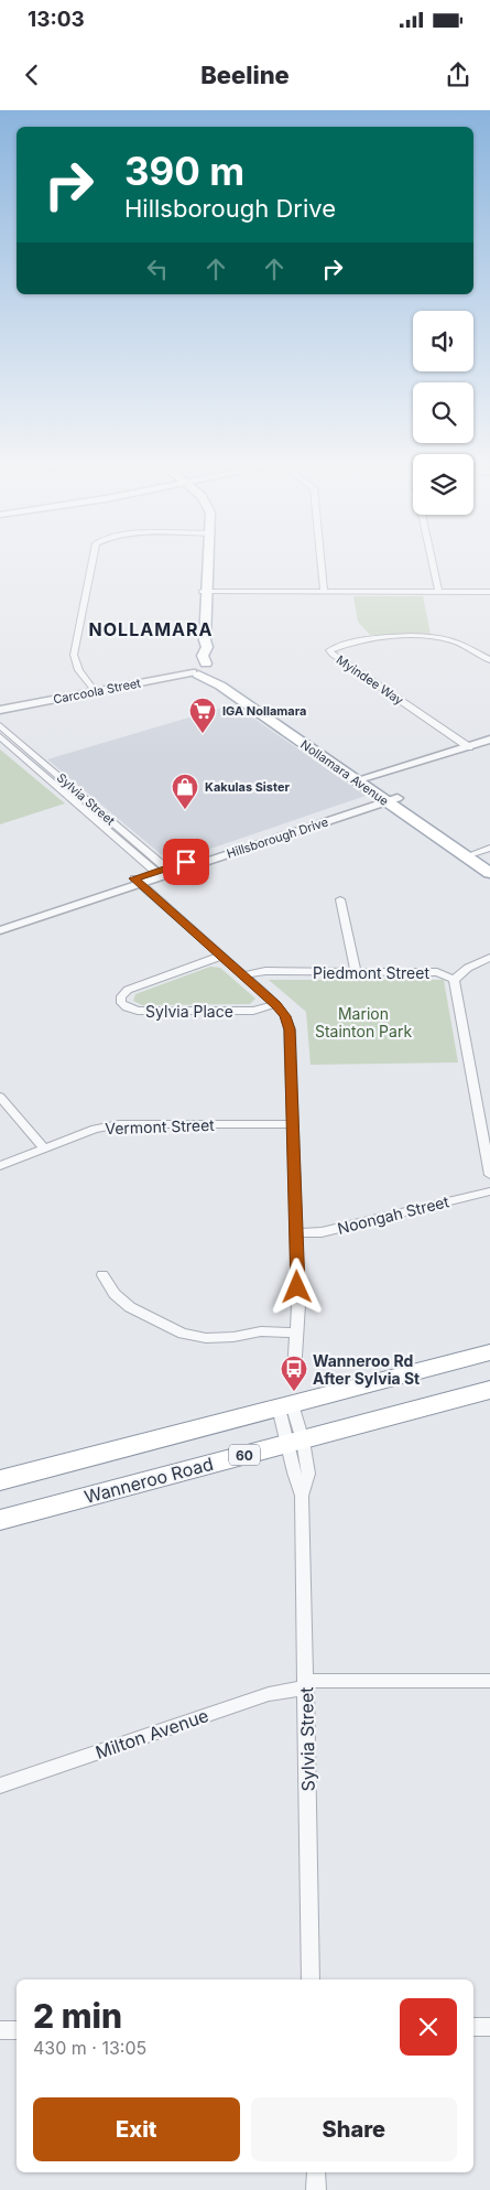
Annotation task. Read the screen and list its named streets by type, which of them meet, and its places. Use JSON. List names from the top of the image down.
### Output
{
  "streets": {
    "highway": ["60", "Wanneroo Road"],
    "main road": ["Nollamara Avenue"],
    "street": [
      "Myindee Way",
      "Carcoola Street",
      "Sylvia Street",
      "Hillsborough Drive",
      "Piedmont Street",
      "Sylvia Place",
      "Vermont Street",
      "Noongah Street",
      "Milton Avenue"
    ]
  },
  "crossings": [
    ["Carcoola Street", "Nollamara Avenue"],
    ["Nollamara Avenue", "Hillsborough Drive"],
    ["Sylvia Street", "Hillsborough Drive"],
    ["Sylvia Street", "Wanneroo Road"],
    ["Sylvia Street", "Milton Avenue"]
  ],
  "districts": ["NOLLAMARA"],
  "parks": ["Marion Stainton Park"],
  "places": {
    "supermarket": ["IGA Nollamara"],
    "shop": ["Kakulas Sister"],
    "bus stop": ["Wanneroo Rd After Sylvia St"]
  },
  "page": {
    "status": "13:03",
    "header": "Beeline",
    "turn": ["390 m", "Hillsborough Drive"],
    "heading": ["2 min", "430 m · 13:05"],
    "buttons": ["Exit", "Share"]
  }
}
